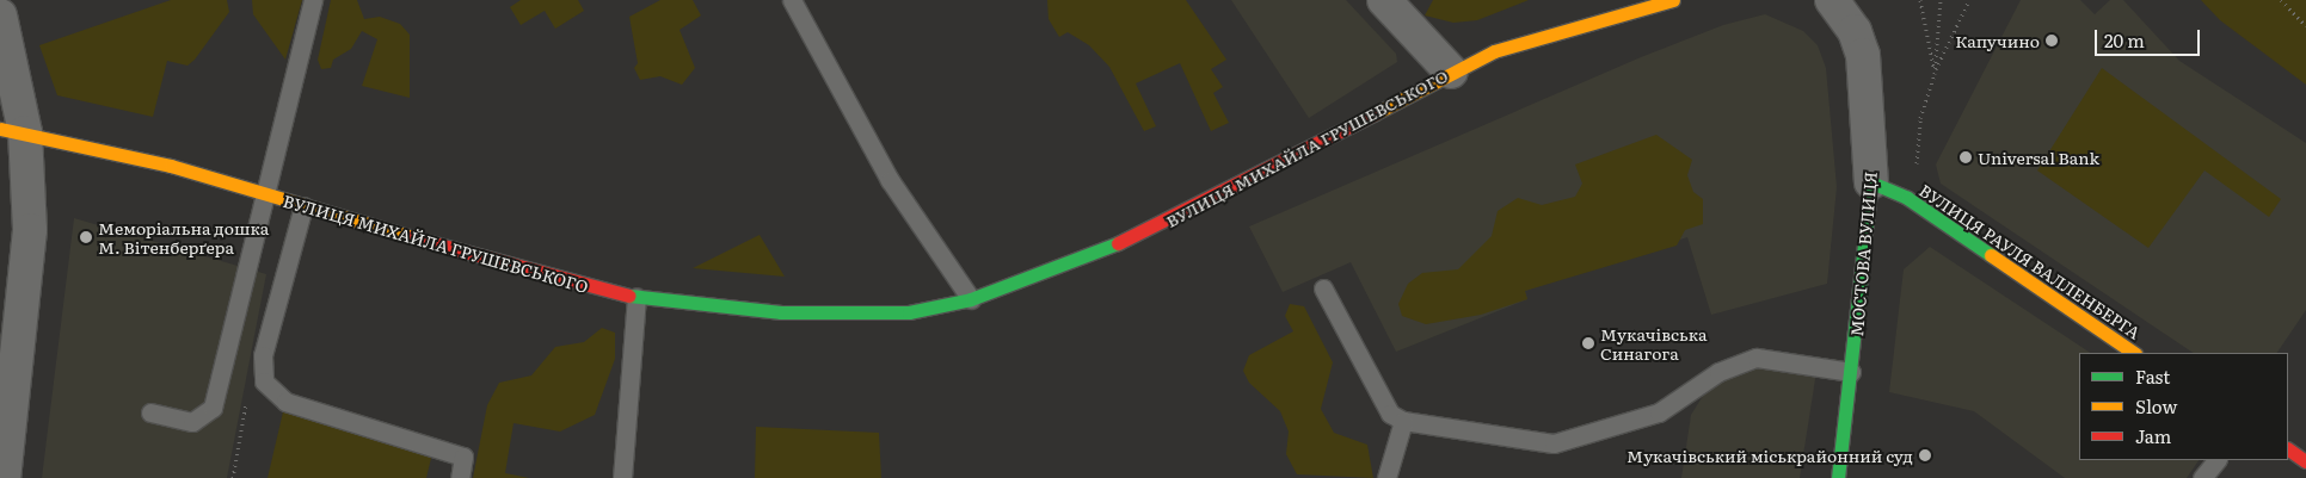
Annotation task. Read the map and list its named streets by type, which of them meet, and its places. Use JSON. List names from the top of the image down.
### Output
{
  "streets": {
    "street": ["ВУЛИЦЯ МИХАЙЛА ГРУШЕВСЬКОГО", "МОСТОВА ВУЛИЦЯ", "ВУЛИЦЯ РАУЛЯ ВАЛЛЕНБЕРГА"]
  },
  "crossings": [
    ["МОСТОВА ВУЛИЦЯ", "ВУЛИЦЯ РАУЛЯ ВАЛЛЕНБЕРГА"]
  ],
  "places": [
    "Капучино",
    "Universal Bank",
    "Меморіальна дошка М. Вітенберґера",
    "Мукачівська Синагога",
    "Мукачівський міськрайонний суд"
  ],
  "legend": ["Fast", "Slow", "Jam"],
  "scale_bar": "20 m"
}
